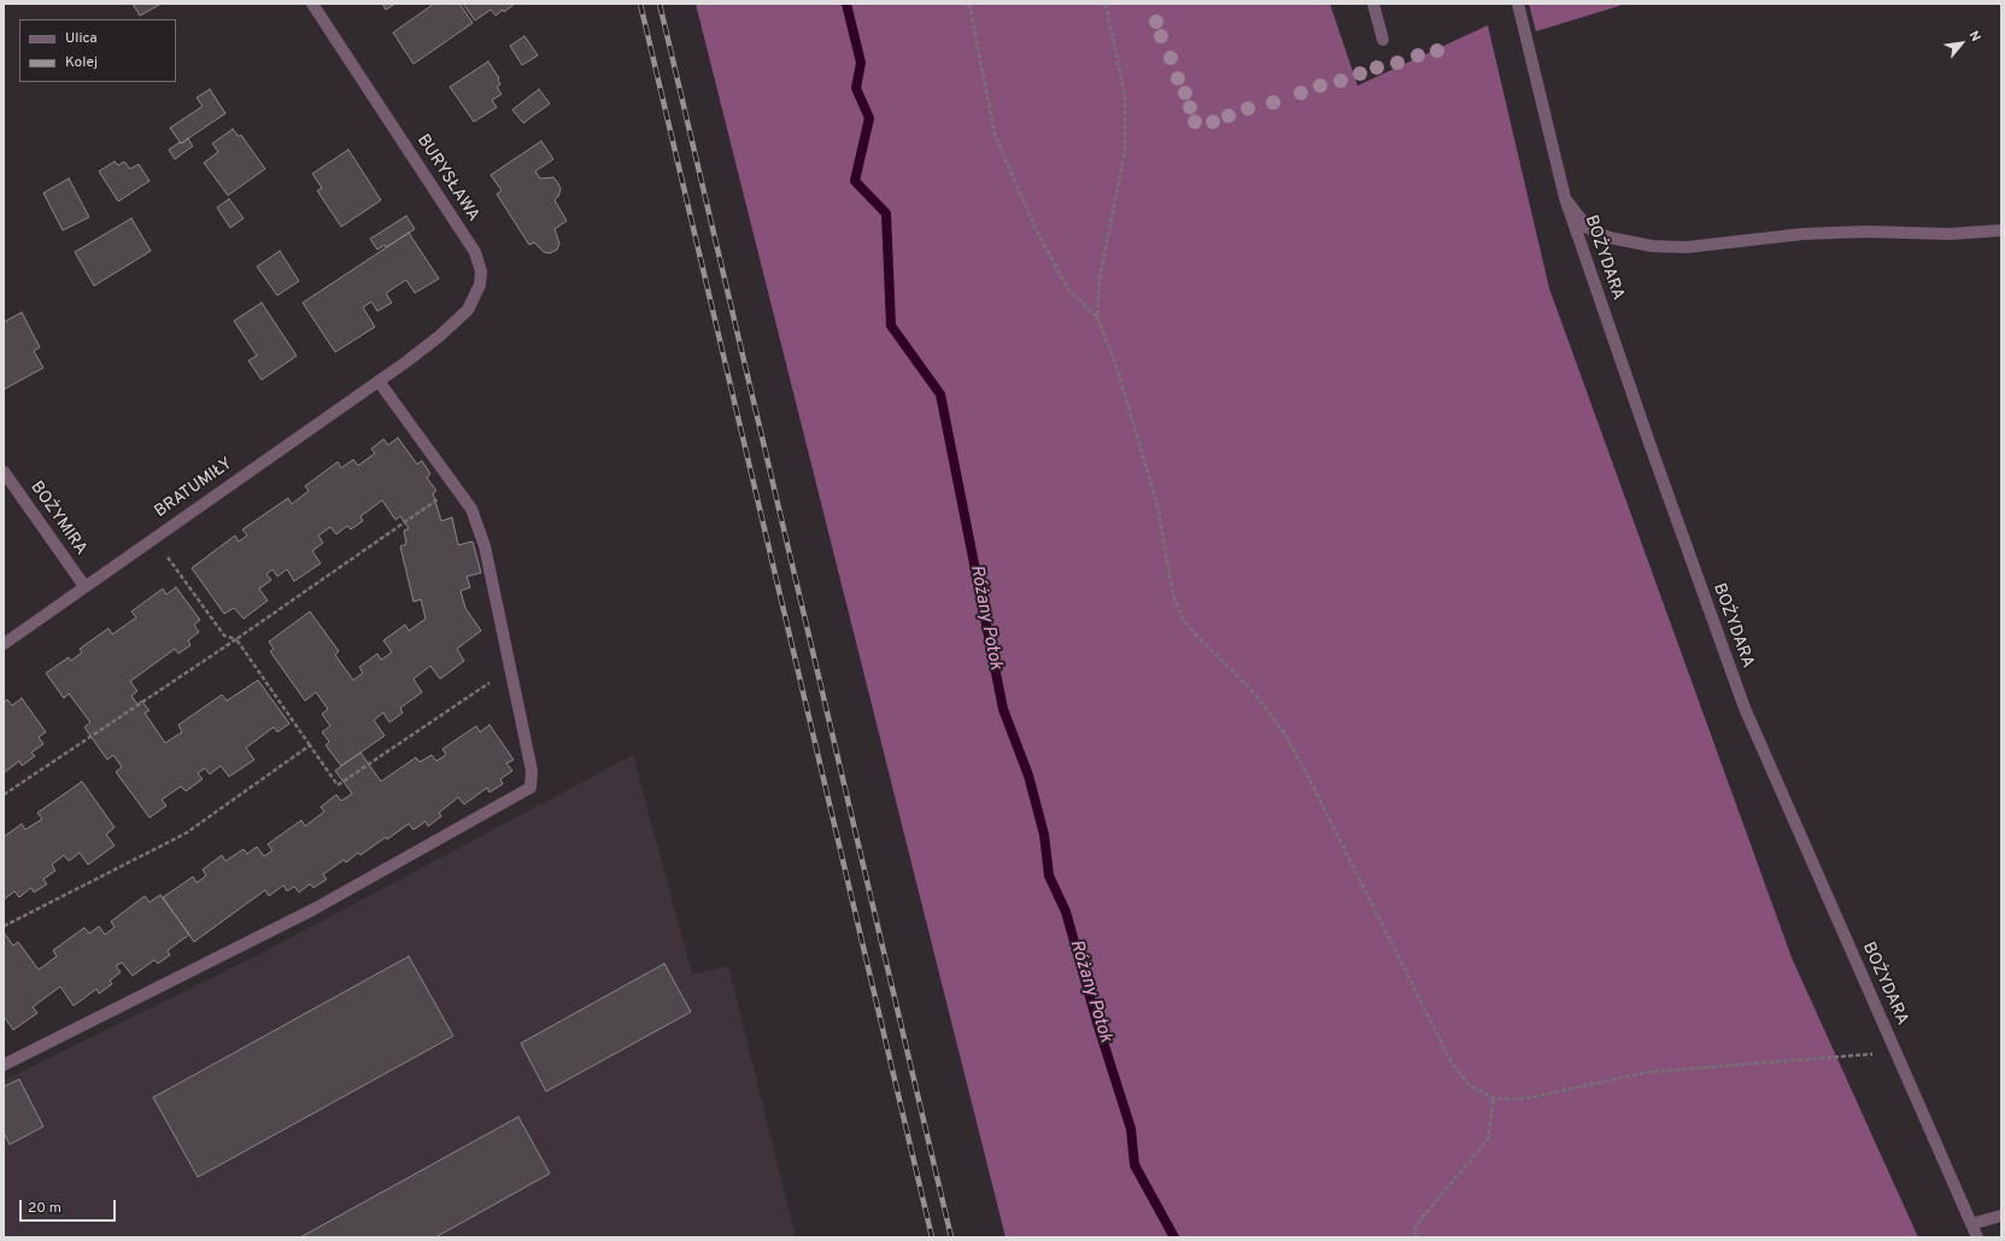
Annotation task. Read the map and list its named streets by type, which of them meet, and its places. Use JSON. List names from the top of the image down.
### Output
{
  "streets": {
    "street": [
      "BURYSŁAWA",
      "BOŻYDARA",
      "BRATUMIŁY",
      "BOŻYMIRA"
    ]
  },
  "crossings": [
    ["BURYSŁAWA", "BRATUMIŁY"],
    ["BRATUMIŁY", "BOŻYMIRA"]
  ],
  "water": ["Różany Potok"],
  "legend": ["Ulica", "Kolej"],
  "scale_bar": "20 m",
  "north": "top right"
}
